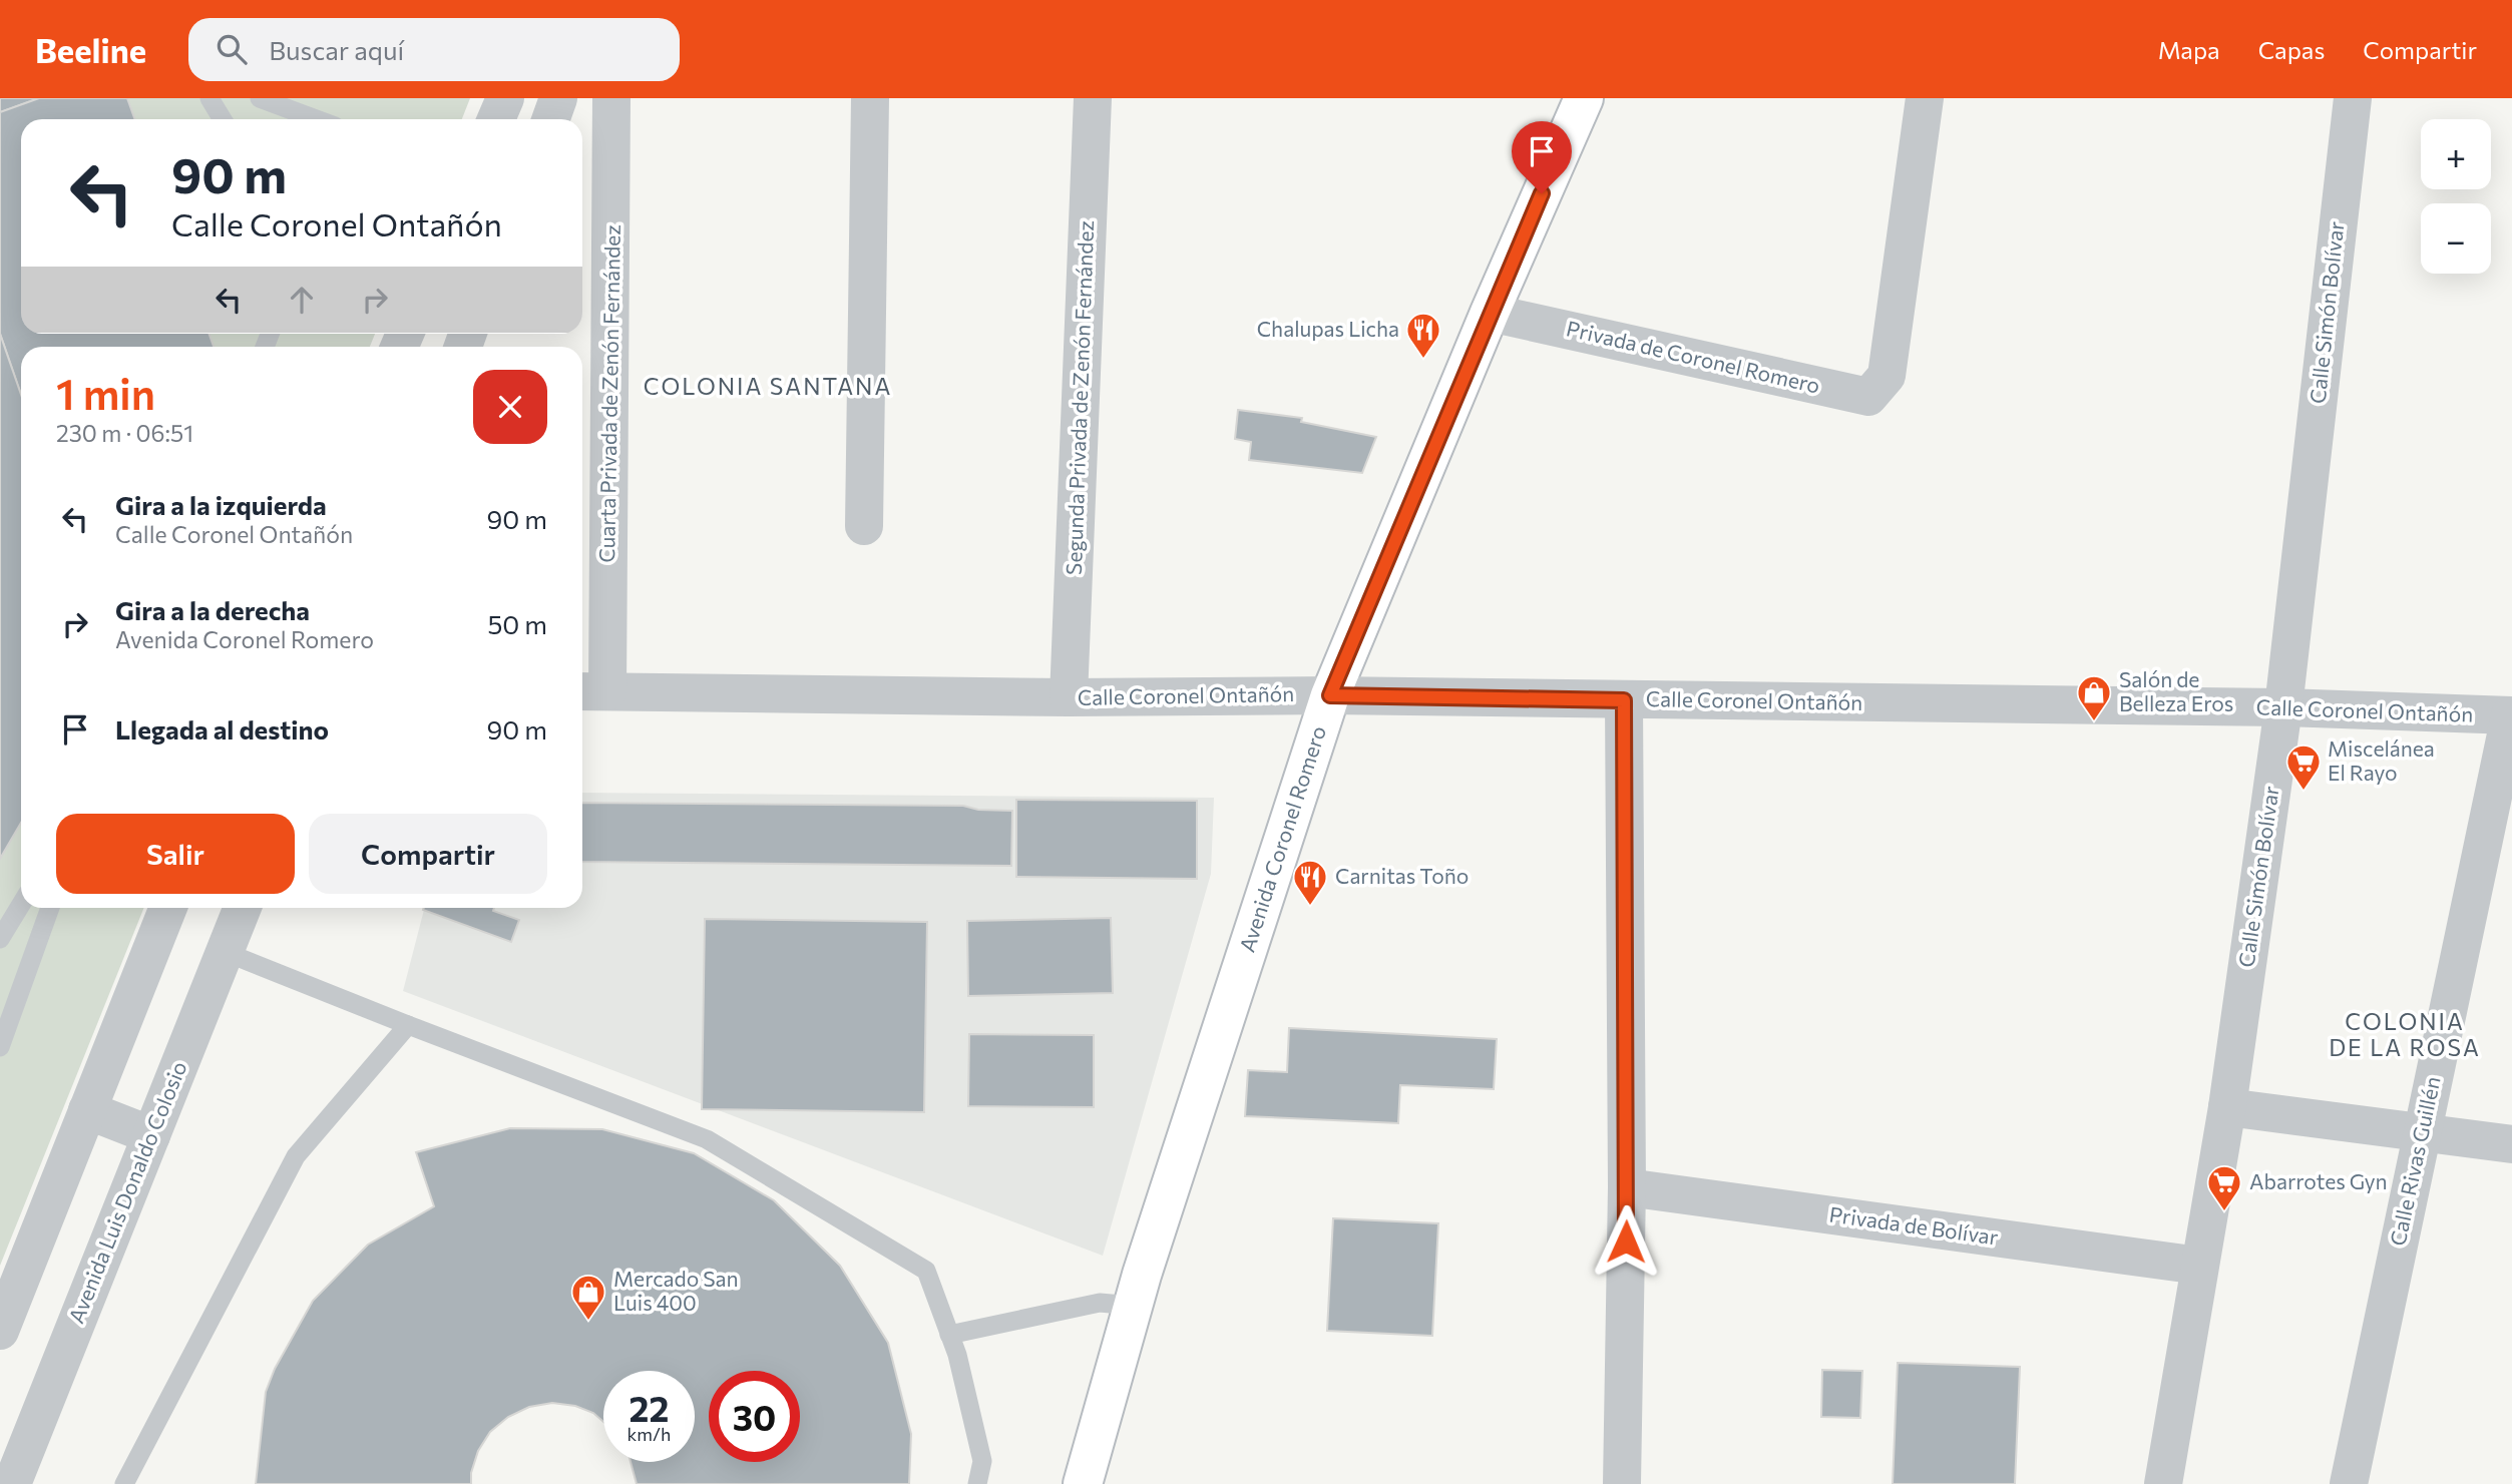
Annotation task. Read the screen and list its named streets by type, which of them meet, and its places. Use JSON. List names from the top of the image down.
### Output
{
  "streets": {
    "main road": ["Avenida Coronel Romero"],
    "street": [
      "Calle Simón Bolívar",
      "Privada de Coronel Romero",
      "Cuarta Privada de Zenón Fernández",
      "Segunda Privada de Zenón Fernández",
      "Calle Coronel Ontañón",
      "Calle Rivas Guillén",
      "Avenida Luis Donaldo Colosio",
      "Privada de Bolívar"
    ]
  },
  "crossings": [
    ["Calle Simón Bolívar", "Calle Coronel Ontañón"],
    ["Calle Simón Bolívar", "Privada de Bolívar"],
    ["Privada de Coronel Romero", "Avenida Coronel Romero"],
    ["Cuarta Privada de Zenón Fernández", "Calle Coronel Ontañón"],
    ["Segunda Privada de Zenón Fernández", "Calle Coronel Ontañón"],
    ["Calle Coronel Ontañón", "Avenida Coronel Romero"],
    ["Calle Coronel Ontañón", "Calle Rivas Guillén"]
  ],
  "districts": ["COLONIA SANTANA", "COLONIA DE LA ROSA"],
  "places": {
    "restaurant": ["Chalupas Licha", "Carnitas Toño"],
    "shop": ["Salón de Belleza Eros", "Mercado San Luis 400"],
    "supermarket": ["Miscelánea El Rayo", "Abarrotes Gyn"]
  },
  "page": {
    "header": "Beeline",
    "search": "Buscar aquí",
    "nav": ["Mapa", "Capas", "Compartir"],
    "map_buttons": ["+", "−"],
    "turn": ["90 m", "Calle Coronel Ontañón"],
    "heading": ["1 min", "230 m · 06:51"],
    "list": [
      {
        "name": "Gira a la izquierda",
        "note": "Calle Coronel Ontañón",
        "value": "90 m"
      },
      {
        "name": "Gira a la derecha",
        "note": "Avenida Coronel Romero",
        "value": "50 m"
      },
      {
        "name": "Llegada al destino",
        "value": "90 m"
      }
    ],
    "buttons": ["Salir", "Compartir"],
    "speed": "22 km/h",
    "limit": "30"
  }
}
